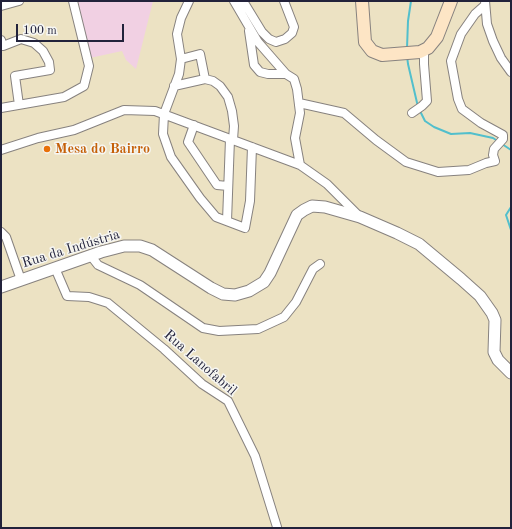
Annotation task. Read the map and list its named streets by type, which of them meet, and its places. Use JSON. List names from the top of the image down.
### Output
{
  "streets": {
    "street": ["Rua da Indústria", "Rua Lanofabril"]
  },
  "crossings": [
    ["Rua da Indústria", "Rua Lanofabril"]
  ],
  "places": ["Mesa do Bairro"],
  "scale_bar": "100 m"
}
